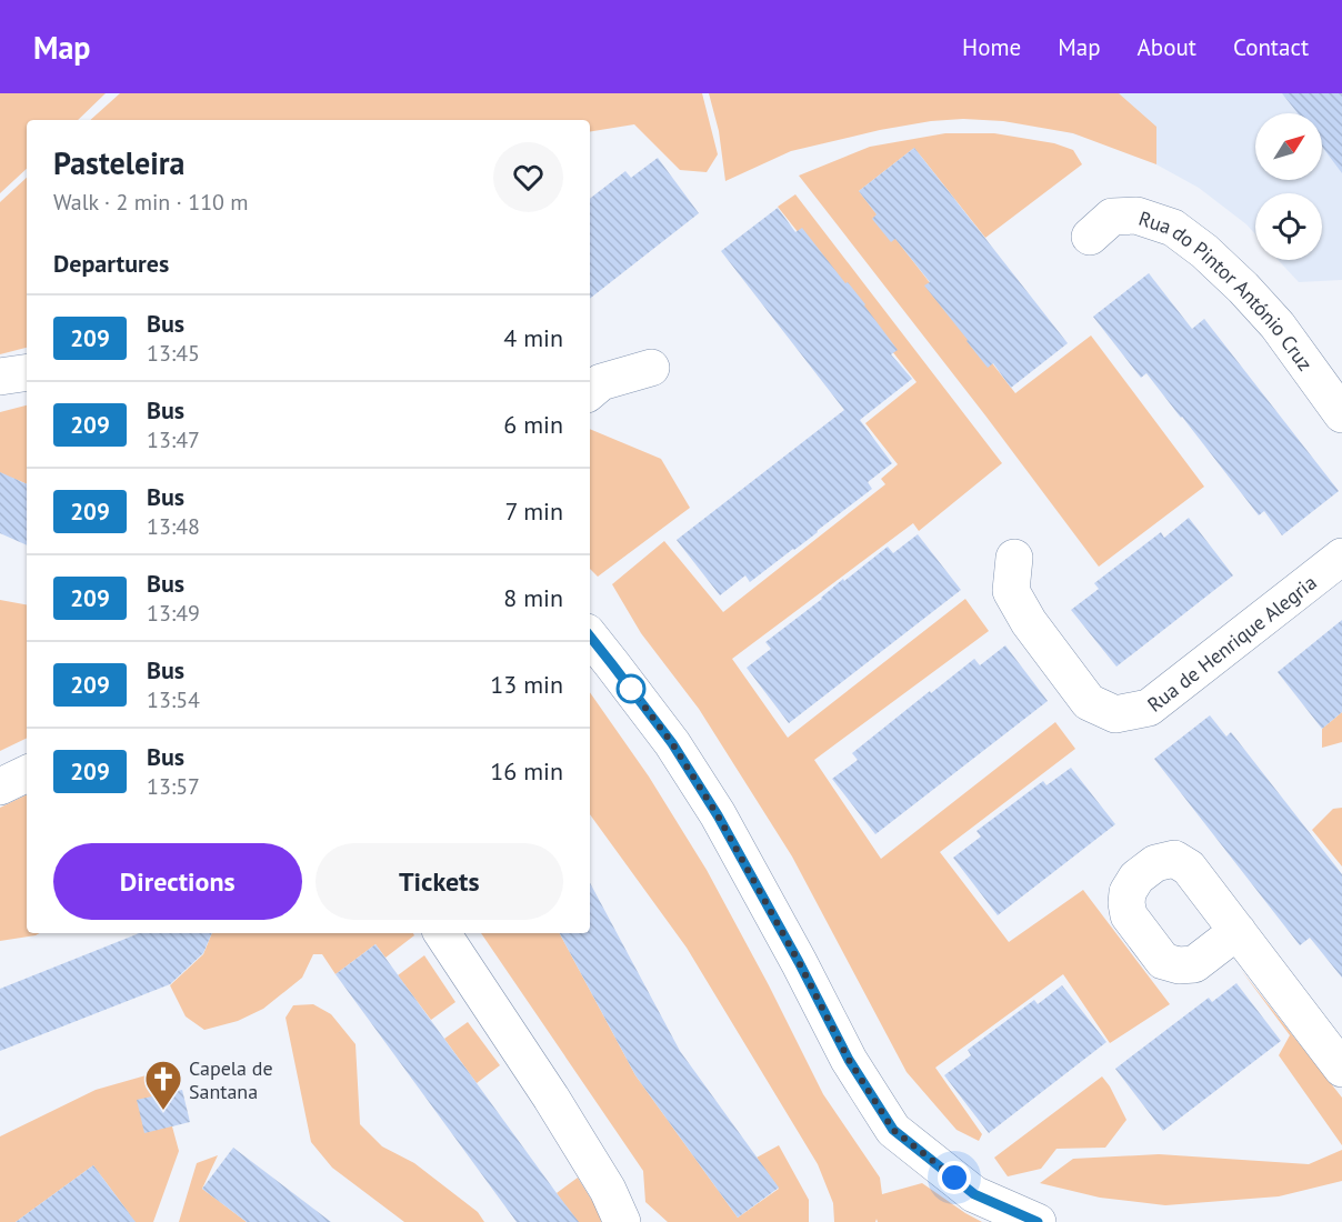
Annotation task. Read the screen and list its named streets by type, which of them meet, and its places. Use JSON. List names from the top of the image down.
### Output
{
  "streets": {
    "street": ["Rua do Pintor António Cruz", "Rua de Henrique Alegria"]
  },
  "places": {
    "church": ["Capela de Santana"]
  },
  "lines": ["bus line 209"],
  "north": "top right",
  "page": {
    "header": "Map",
    "nav": [
      "Home",
      "Map",
      "About",
      "Contact"
    ],
    "heading": [
      ["Pasteleira", "Walk · 2 min · 110 m"],
      "Departures"
    ],
    "list": [
      {
        "mark": "209",
        "name": "Bus",
        "note": "13:45",
        "value": "4 min"
      },
      {
        "mark": "209",
        "name": "Bus",
        "note": "13:47",
        "value": "6 min"
      },
      {
        "mark": "209",
        "name": "Bus",
        "note": "13:48",
        "value": "7 min"
      },
      {
        "mark": "209",
        "name": "Bus",
        "note": "13:49",
        "value": "8 min"
      },
      {
        "mark": "209",
        "name": "Bus",
        "note": "13:54",
        "value": "13 min"
      },
      {
        "mark": "209",
        "name": "Bus",
        "note": "13:57",
        "value": "16 min"
      }
    ],
    "buttons": ["Directions", "Tickets"]
  }
}
